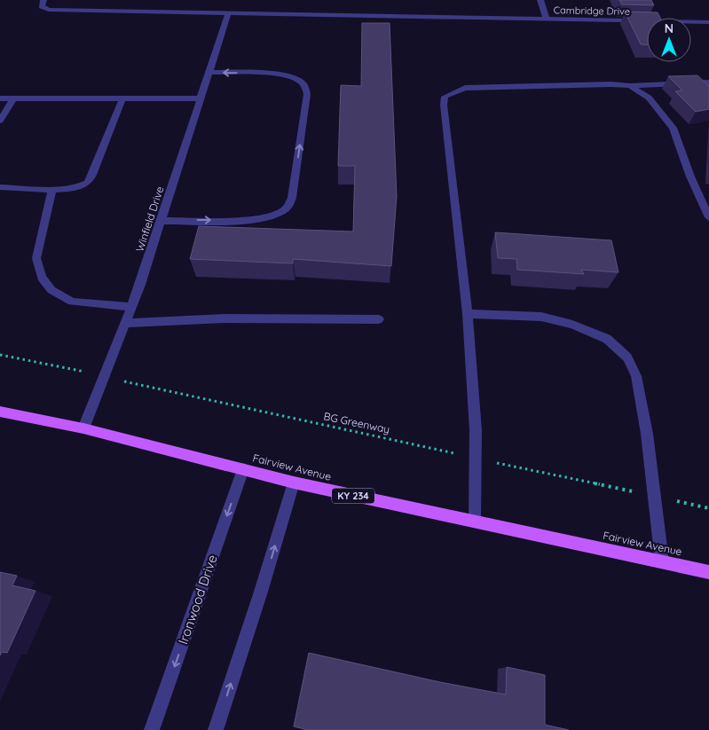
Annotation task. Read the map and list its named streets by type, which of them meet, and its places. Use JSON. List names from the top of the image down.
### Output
{
  "streets": {
    "main road": ["Fairview Avenue", "KY 234"],
    "street": ["Cambridge Drive", "Winfield Drive", "Ironwood Drive"],
    "path": ["BG Greenway"]
  },
  "crossings": [
    ["Cambridge Drive", "Winfield Drive"],
    ["Winfield Drive", "BG Greenway"],
    ["Winfield Drive", "Fairview Avenue"],
    ["Fairview Avenue", "Ironwood Drive"]
  ],
  "north": "top"
}
